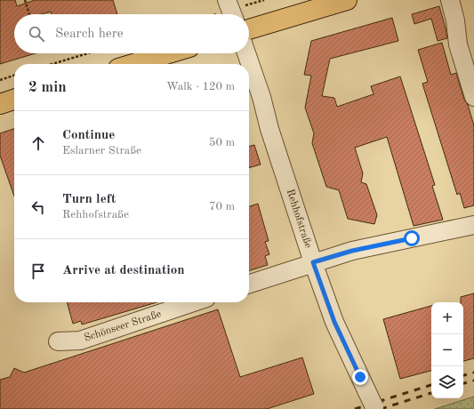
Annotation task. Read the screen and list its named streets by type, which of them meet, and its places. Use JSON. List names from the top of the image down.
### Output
{
  "streets": {
    "street": ["Rehhofstraße", "Schönseer Straße"]
  },
  "page": {
    "search": "Search here",
    "heading": ["2 min", "Walk · 120 m"],
    "list": [
      ["Continue", "Eslarner Straße", "50 m"],
      ["Turn left", "Rehhofstraße", "70 m"],
      "Arrive at destination"
    ],
    "map_buttons": ["+", "−"]
  }
}
